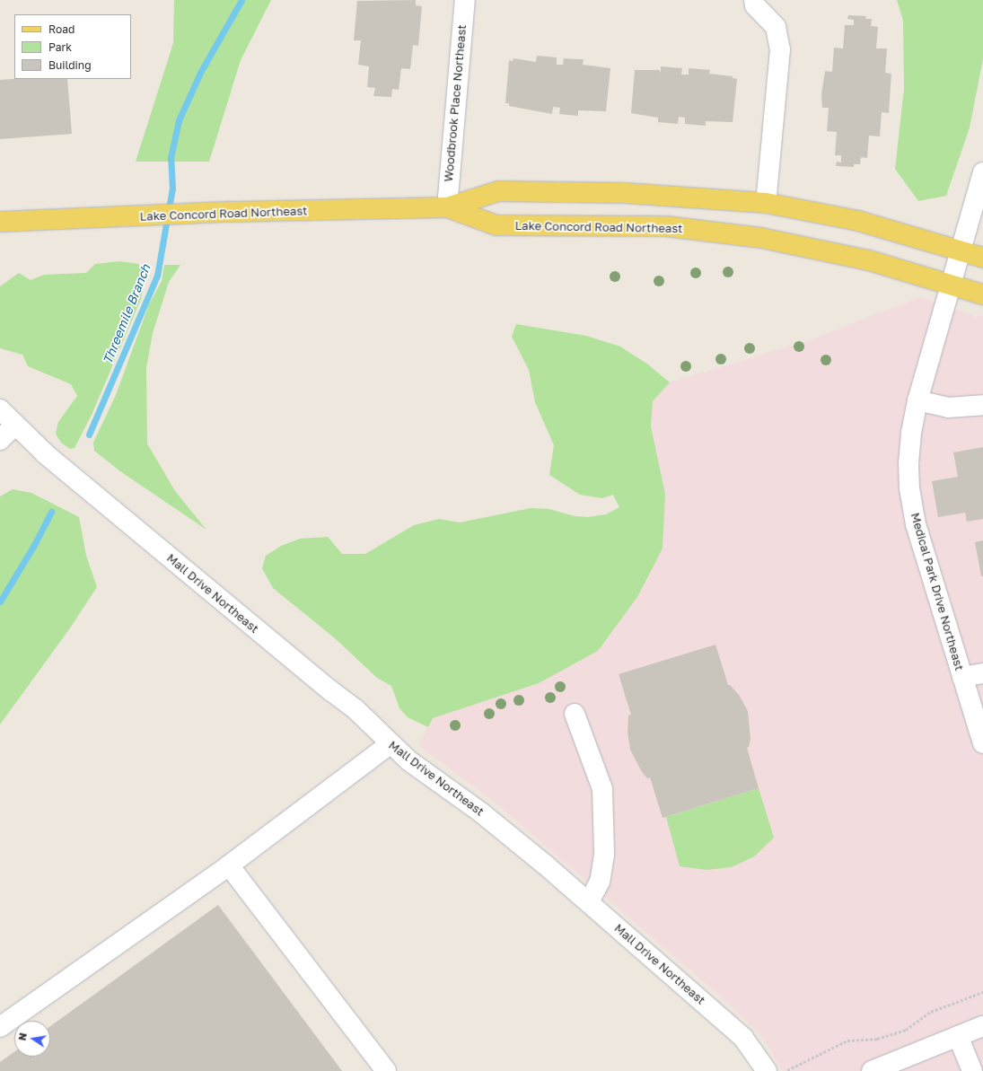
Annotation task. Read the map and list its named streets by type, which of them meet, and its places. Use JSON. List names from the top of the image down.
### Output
{
  "streets": {
    "main road": ["Lake Concord Road Northeast"],
    "street": ["Woodbrook Place Northeast", "Medical Park Drive Northeast", "Mall Drive Northeast"]
  },
  "crossings": [
    ["Woodbrook Place Northeast", "Lake Concord Road Northeast"],
    ["Lake Concord Road Northeast", "Medical Park Drive Northeast"]
  ],
  "water": ["Threemile Branch"],
  "legend": ["Road", "Park", "Building"],
  "north": "left"
}
